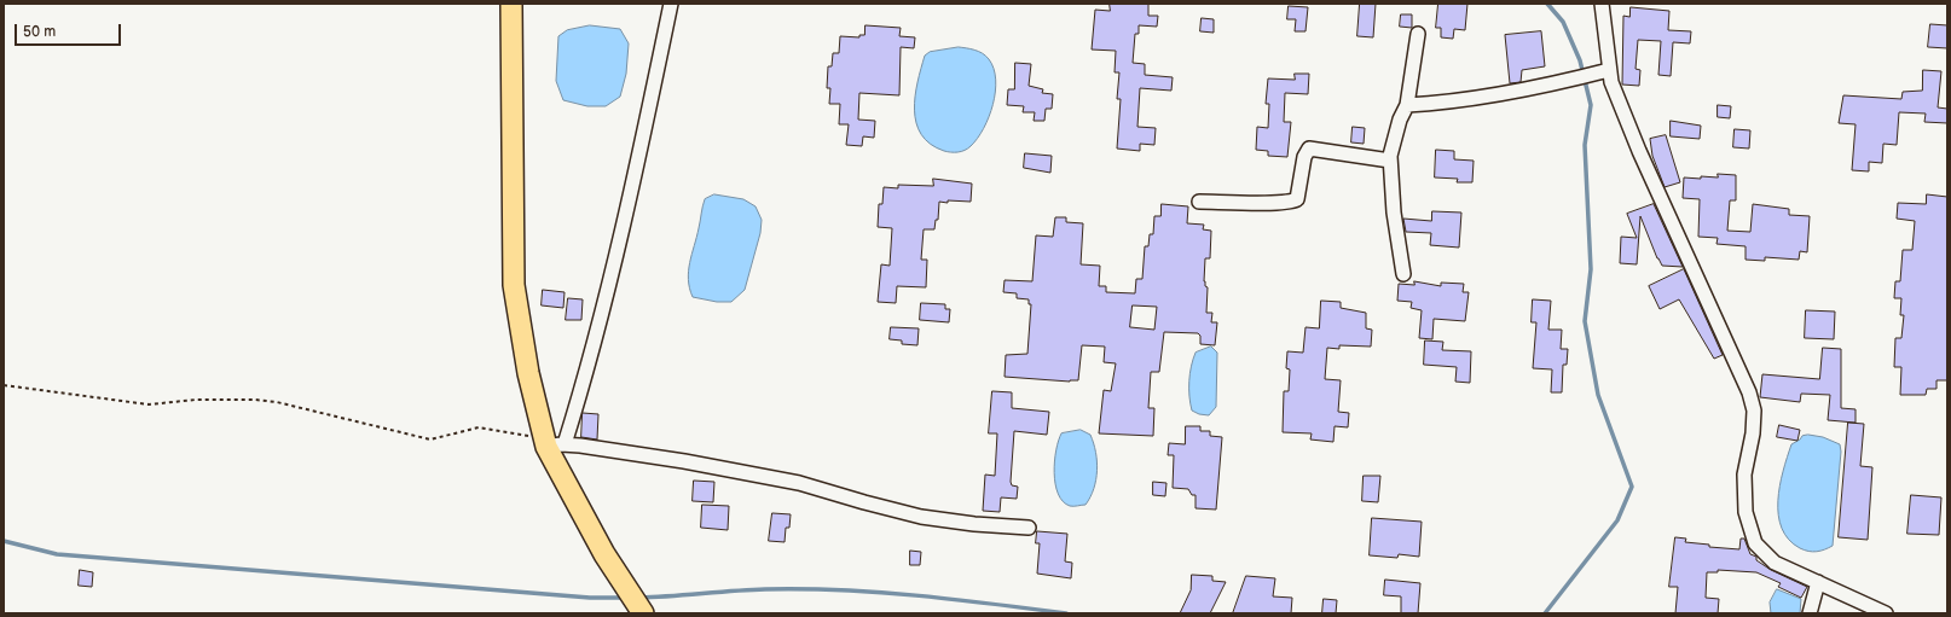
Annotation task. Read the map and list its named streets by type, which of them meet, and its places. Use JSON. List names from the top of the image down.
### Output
{
  "scale_bar": "50 m"
}
